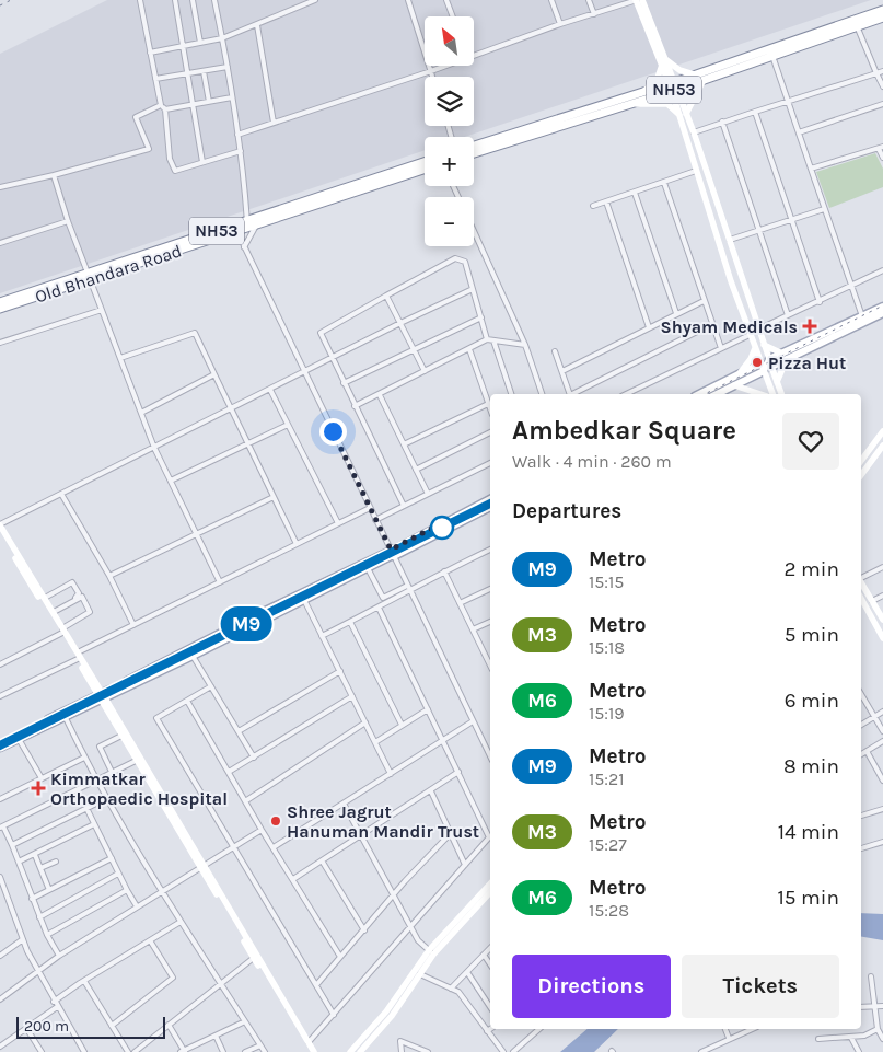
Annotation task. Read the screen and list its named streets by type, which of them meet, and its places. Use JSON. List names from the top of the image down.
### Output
{
  "streets": {
    "highway": ["NH53", "Old Bhandara Road"]
  },
  "crossings": [
    ["NH53", "Old Bhandara Road"]
  ],
  "places": {
    "health": ["Shyam Medicals", "Kimmatkar Orthopaedic Hospital"],
    "other": ["Pizza Hut", "Shree Jagrut Hanuman Mandir Trust"]
  },
  "lines": ["metro line M9"],
  "scale_bar": "200 m",
  "north": "top left",
  "page": {
    "on_map": "M9",
    "map_buttons": ["+", "−"],
    "heading": [
      ["Ambedkar Square", "Walk · 4 min · 260 m"],
      "Departures"
    ],
    "list": [
      {
        "mark": "M9",
        "name": "Metro",
        "note": "15:15",
        "value": "2 min"
      },
      {
        "mark": "M3",
        "name": "Metro",
        "note": "15:18",
        "value": "5 min"
      },
      {
        "mark": "M6",
        "name": "Metro",
        "note": "15:19",
        "value": "6 min"
      },
      {
        "mark": "M9",
        "name": "Metro",
        "note": "15:21",
        "value": "8 min"
      },
      {
        "mark": "M3",
        "name": "Metro",
        "note": "15:27",
        "value": "14 min"
      },
      {
        "mark": "M6",
        "name": "Metro",
        "note": "15:28",
        "value": "15 min"
      }
    ],
    "buttons": ["Directions", "Tickets"],
    "scale": "200 m"
  }
}
